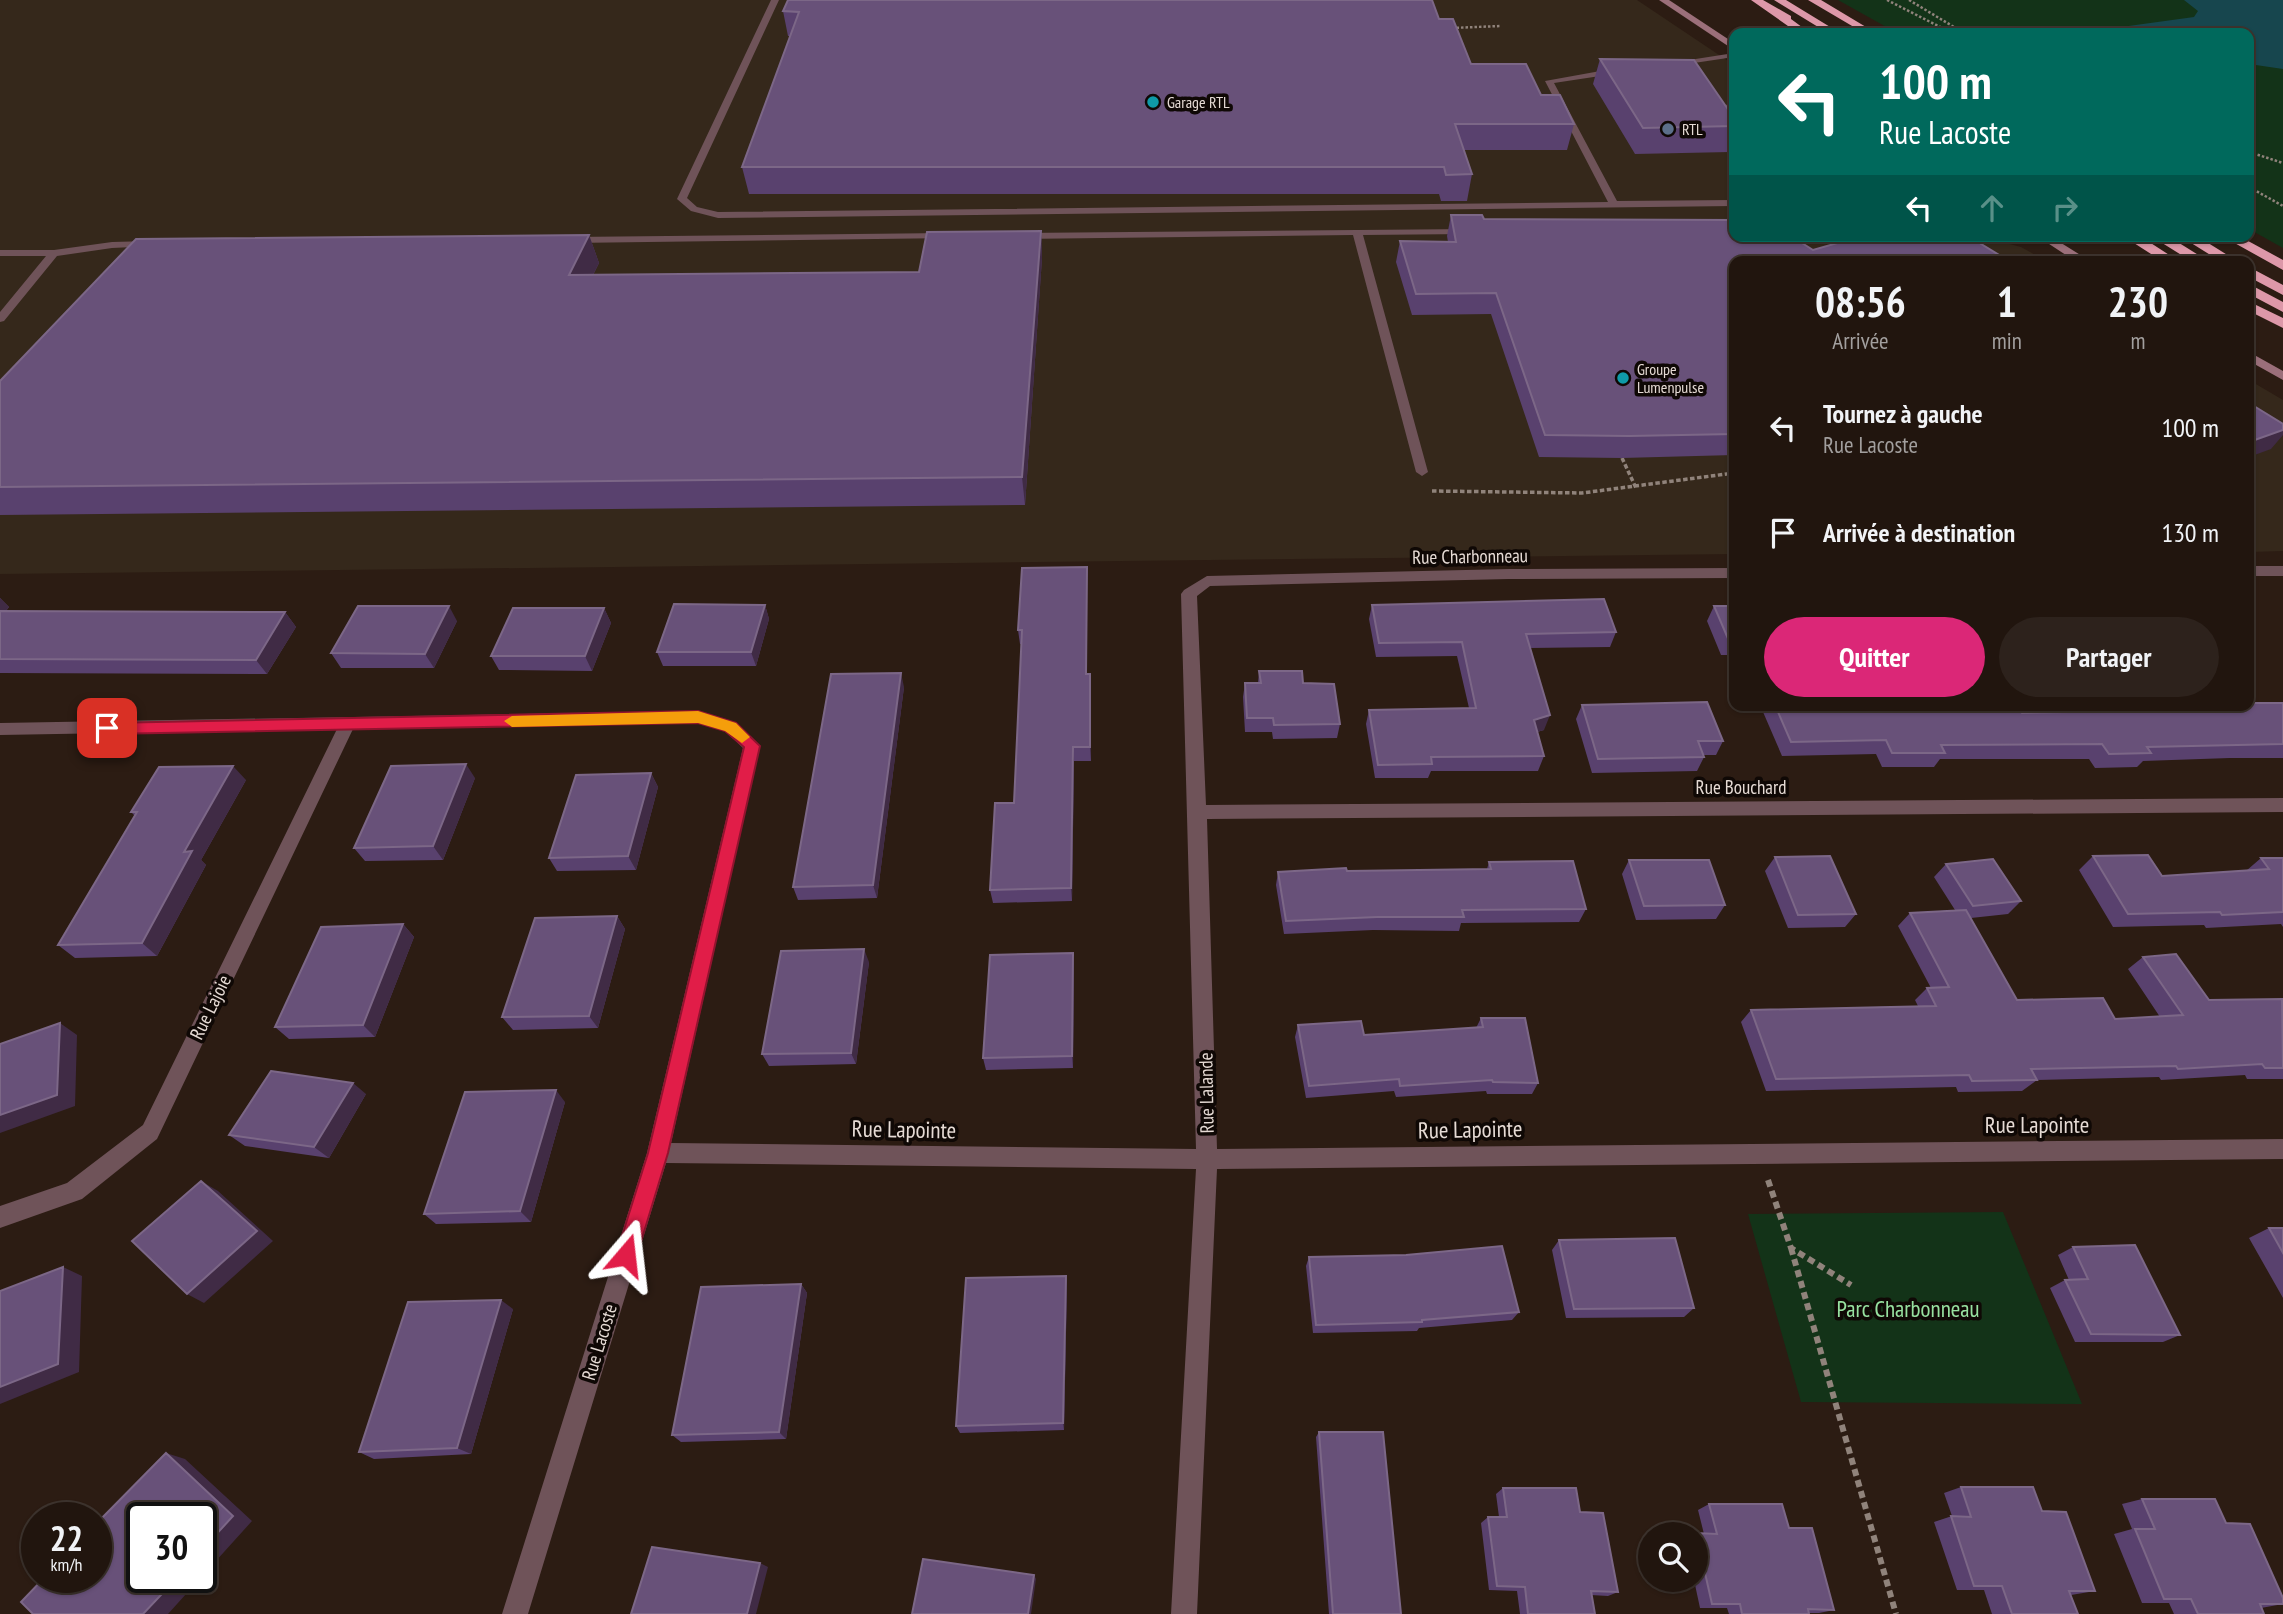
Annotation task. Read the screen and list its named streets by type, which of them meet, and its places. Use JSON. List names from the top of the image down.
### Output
{
  "streets": {
    "street": [
      "Rue Charbonneau",
      "Rue Bouchard",
      "Rue Lajoie",
      "Rue Lalande",
      "Rue Lapointe",
      "Rue Lacoste"
    ]
  },
  "crossings": [
    ["Rue Charbonneau", "Rue Lalande"],
    ["Rue Bouchard", "Rue Lalande"],
    ["Rue Lajoie", "Rue Lacoste"],
    ["Rue Lalande", "Rue Lapointe"],
    ["Rue Lapointe", "Rue Lacoste"]
  ],
  "parks": ["Parc Charbonneau"],
  "places": ["Garage RTL", "RTL", "Groupe Lumenpulse"],
  "page": {
    "turn": ["100 m", "Rue Lacoste"],
    "eta": [
      "08:56",
      "Arrivée",
      "1",
      "min",
      "230",
      "m"
    ],
    "list": [
      {
        "name": "Tournez à gauche",
        "note": "Rue Lacoste",
        "value": "100 m"
      },
      {
        "name": "Arrivée à destination",
        "value": "130 m"
      }
    ],
    "buttons": ["Quitter", "Partager"],
    "speed": "22 km/h",
    "limit": "30"
  }
}
